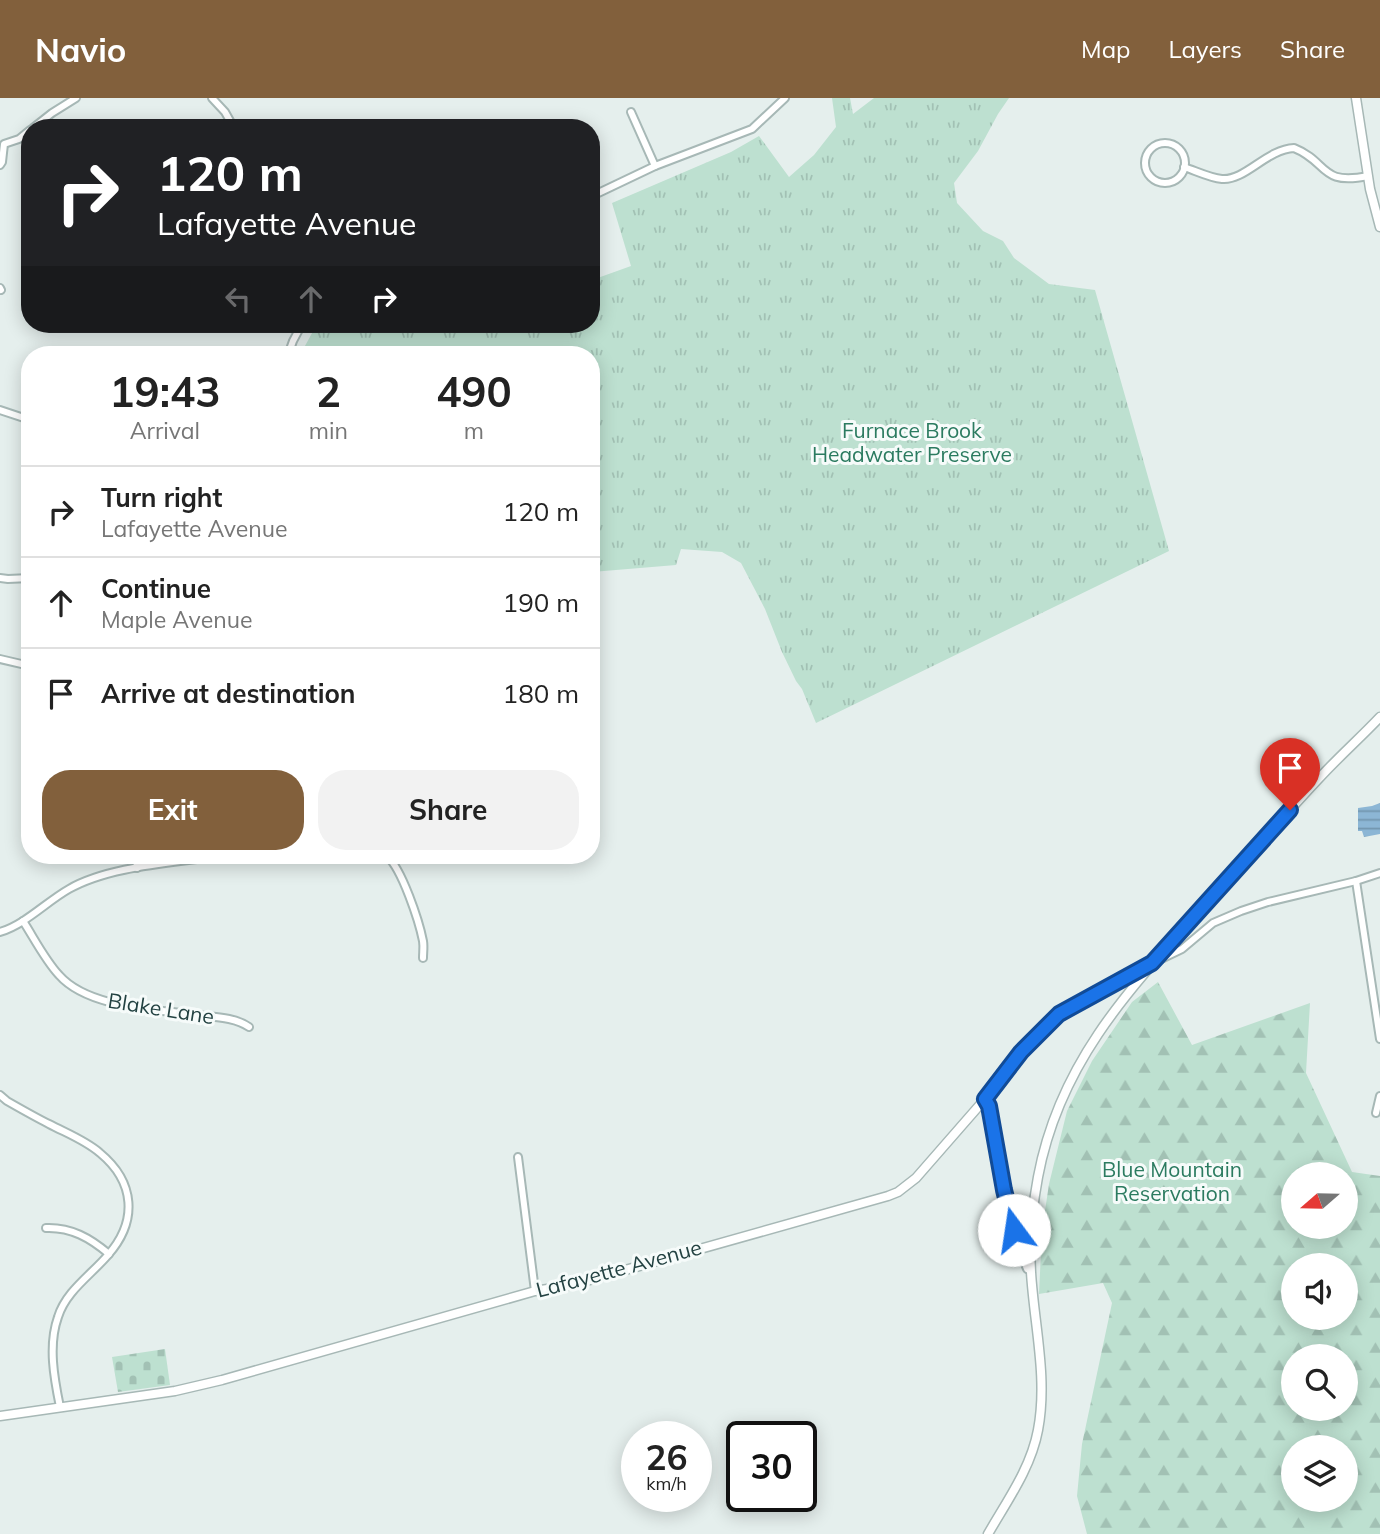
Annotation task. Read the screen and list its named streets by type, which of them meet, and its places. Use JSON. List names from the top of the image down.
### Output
{
  "streets": {
    "street": ["Blake Lane", "Lafayette Avenue"]
  },
  "parks": ["Furnace Brook Headwater Preserve", "Blue Mountain Reservation"],
  "north": "left",
  "page": {
    "header": "Navio",
    "nav": ["Map", "Layers", "Share"],
    "turn": ["120 m", "Lafayette Avenue"],
    "eta": [
      "19:43",
      "Arrival",
      "2",
      "min",
      "490",
      "m"
    ],
    "list": [
      {
        "name": "Turn right",
        "note": "Lafayette Avenue",
        "value": "120 m"
      },
      {
        "name": "Continue",
        "note": "Maple Avenue",
        "value": "190 m"
      },
      {
        "name": "Arrive at destination",
        "value": "180 m"
      }
    ],
    "buttons": ["Exit", "Share"],
    "speed": "26 km/h",
    "limit": "30"
  }
}
